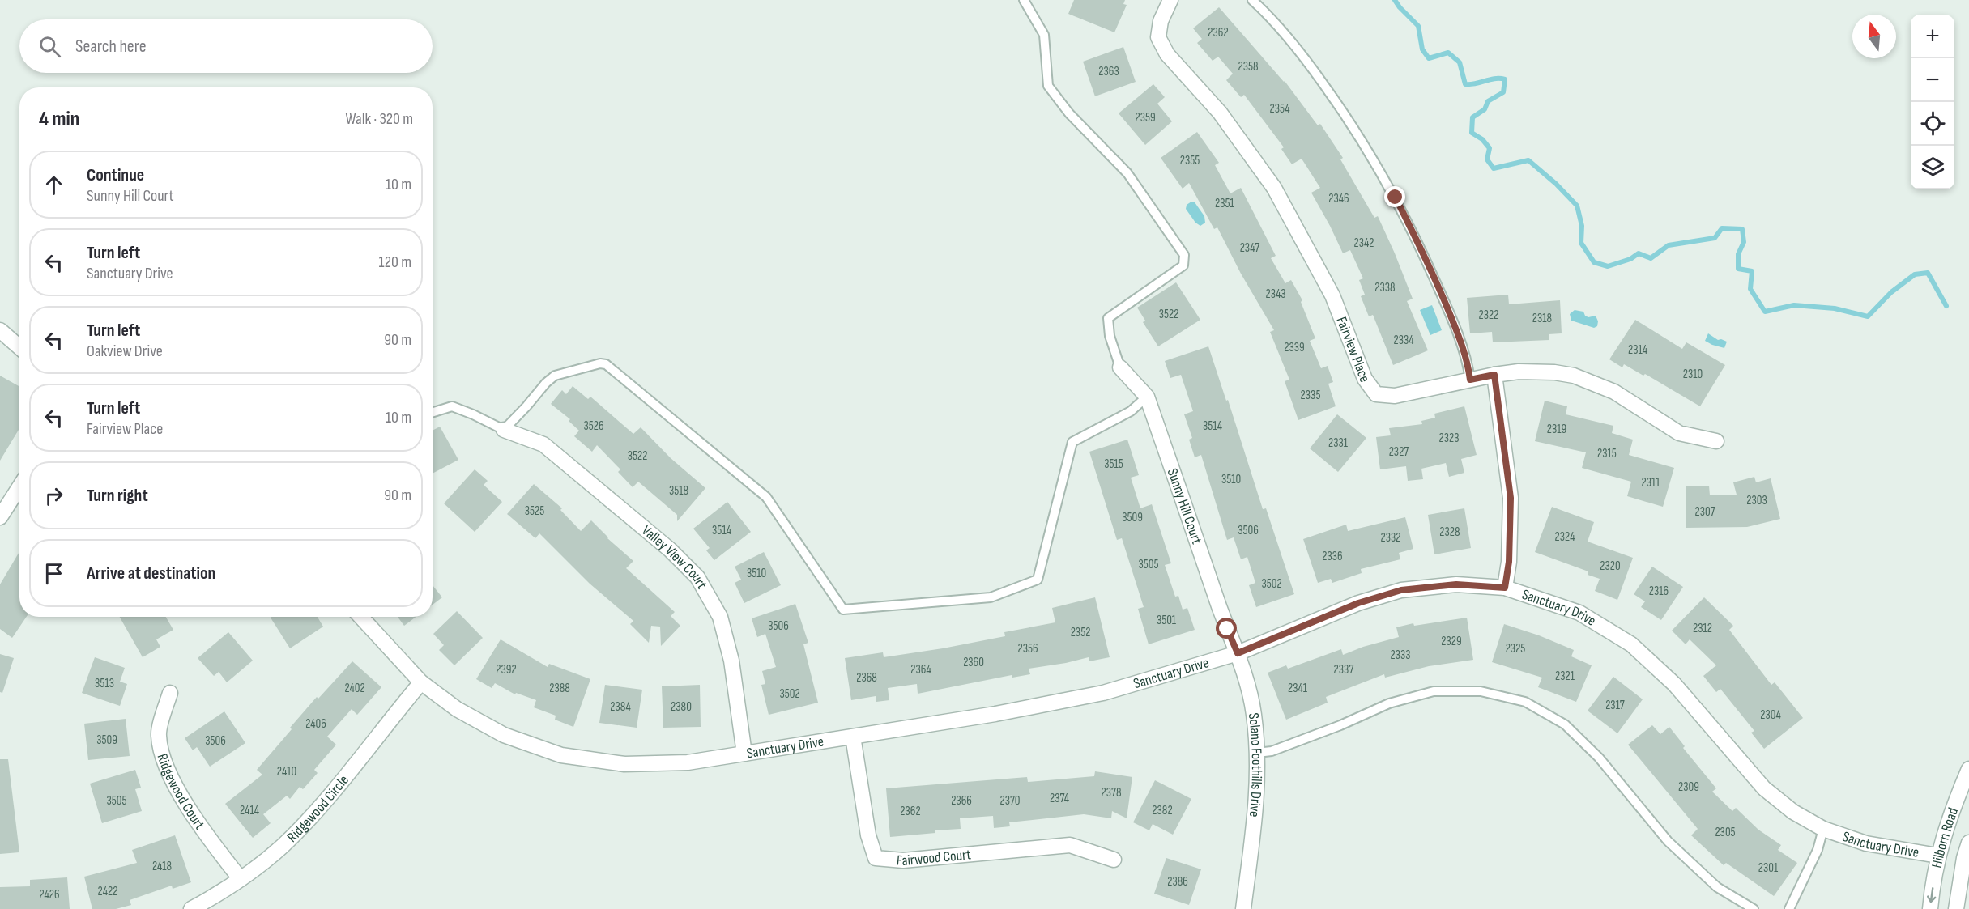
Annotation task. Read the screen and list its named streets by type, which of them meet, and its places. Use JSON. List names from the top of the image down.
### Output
{
  "streets": {
    "street": [
      "Fairview Place",
      "Sunny Hill Court",
      "Valley View Court",
      "Sanctuary Drive",
      "Solano Foothills Drive",
      "Ridgewood Court",
      "Ridgewood Circle",
      "Hilborn Road",
      "Fairwood Court"
    ]
  },
  "crossings": [
    ["Sunny Hill Court", "Sanctuary Drive"],
    ["Sunny Hill Court", "Solano Foothills Drive"],
    ["Valley View Court", "Sanctuary Drive"],
    ["Sanctuary Drive", "Solano Foothills Drive"],
    ["Sanctuary Drive", "Ridgewood Circle"],
    ["Sanctuary Drive", "Hilborn Road"],
    ["Sanctuary Drive", "Fairwood Court"],
    ["Ridgewood Court", "Ridgewood Circle"]
  ],
  "house_numbers": [
    "2362",
    "2358",
    "2363",
    "2354",
    "2359",
    "2355",
    "2346",
    "2351",
    "2342",
    "2347",
    "2338",
    "2343",
    "3522",
    "2322",
    "2318",
    "2334",
    "2339",
    "2314",
    "2310",
    "2335",
    "3526",
    "3514",
    "2319",
    "2323",
    "2331",
    "2327",
    "2315",
    "3522",
    "3515",
    "3510",
    "2311",
    "3518",
    "2303",
    "3525",
    "2307",
    "3509",
    "3514",
    "3506",
    "2328",
    "2324",
    "2332",
    "2336",
    "3505",
    "2320",
    "3510",
    "3502",
    "2316",
    "3501",
    "3506",
    "2312",
    "2352",
    "2329",
    "2356",
    "2325",
    "2333",
    "2360",
    "2392",
    "2364",
    "2337",
    "2321",
    "2368",
    "3513",
    "2402",
    "2388",
    "2341",
    "3502",
    "2317",
    "2384",
    "2380",
    "2304",
    "2406",
    "3509",
    "3506",
    "2410",
    "2309",
    "2378",
    "2374",
    "3505",
    "2366",
    "2370",
    "2414",
    "2382",
    "2362",
    "2305",
    "2418",
    "2301",
    "2386",
    "2422",
    "2426"
  ],
  "north": "top",
  "page": {
    "map_buttons": ["+", "−"],
    "search": "Search here",
    "heading": ["4 min", "Walk · 320 m"],
    "list": [
      ["Continue", "Sunny Hill Court", "10 m"],
      ["Turn left", "Sanctuary Drive", "120 m"],
      ["Turn left", "Oakview Drive", "90 m"],
      ["Turn left", "Fairview Place", "10 m"],
      ["Turn right", "90 m"],
      "Arrive at destination"
    ]
  }
}
